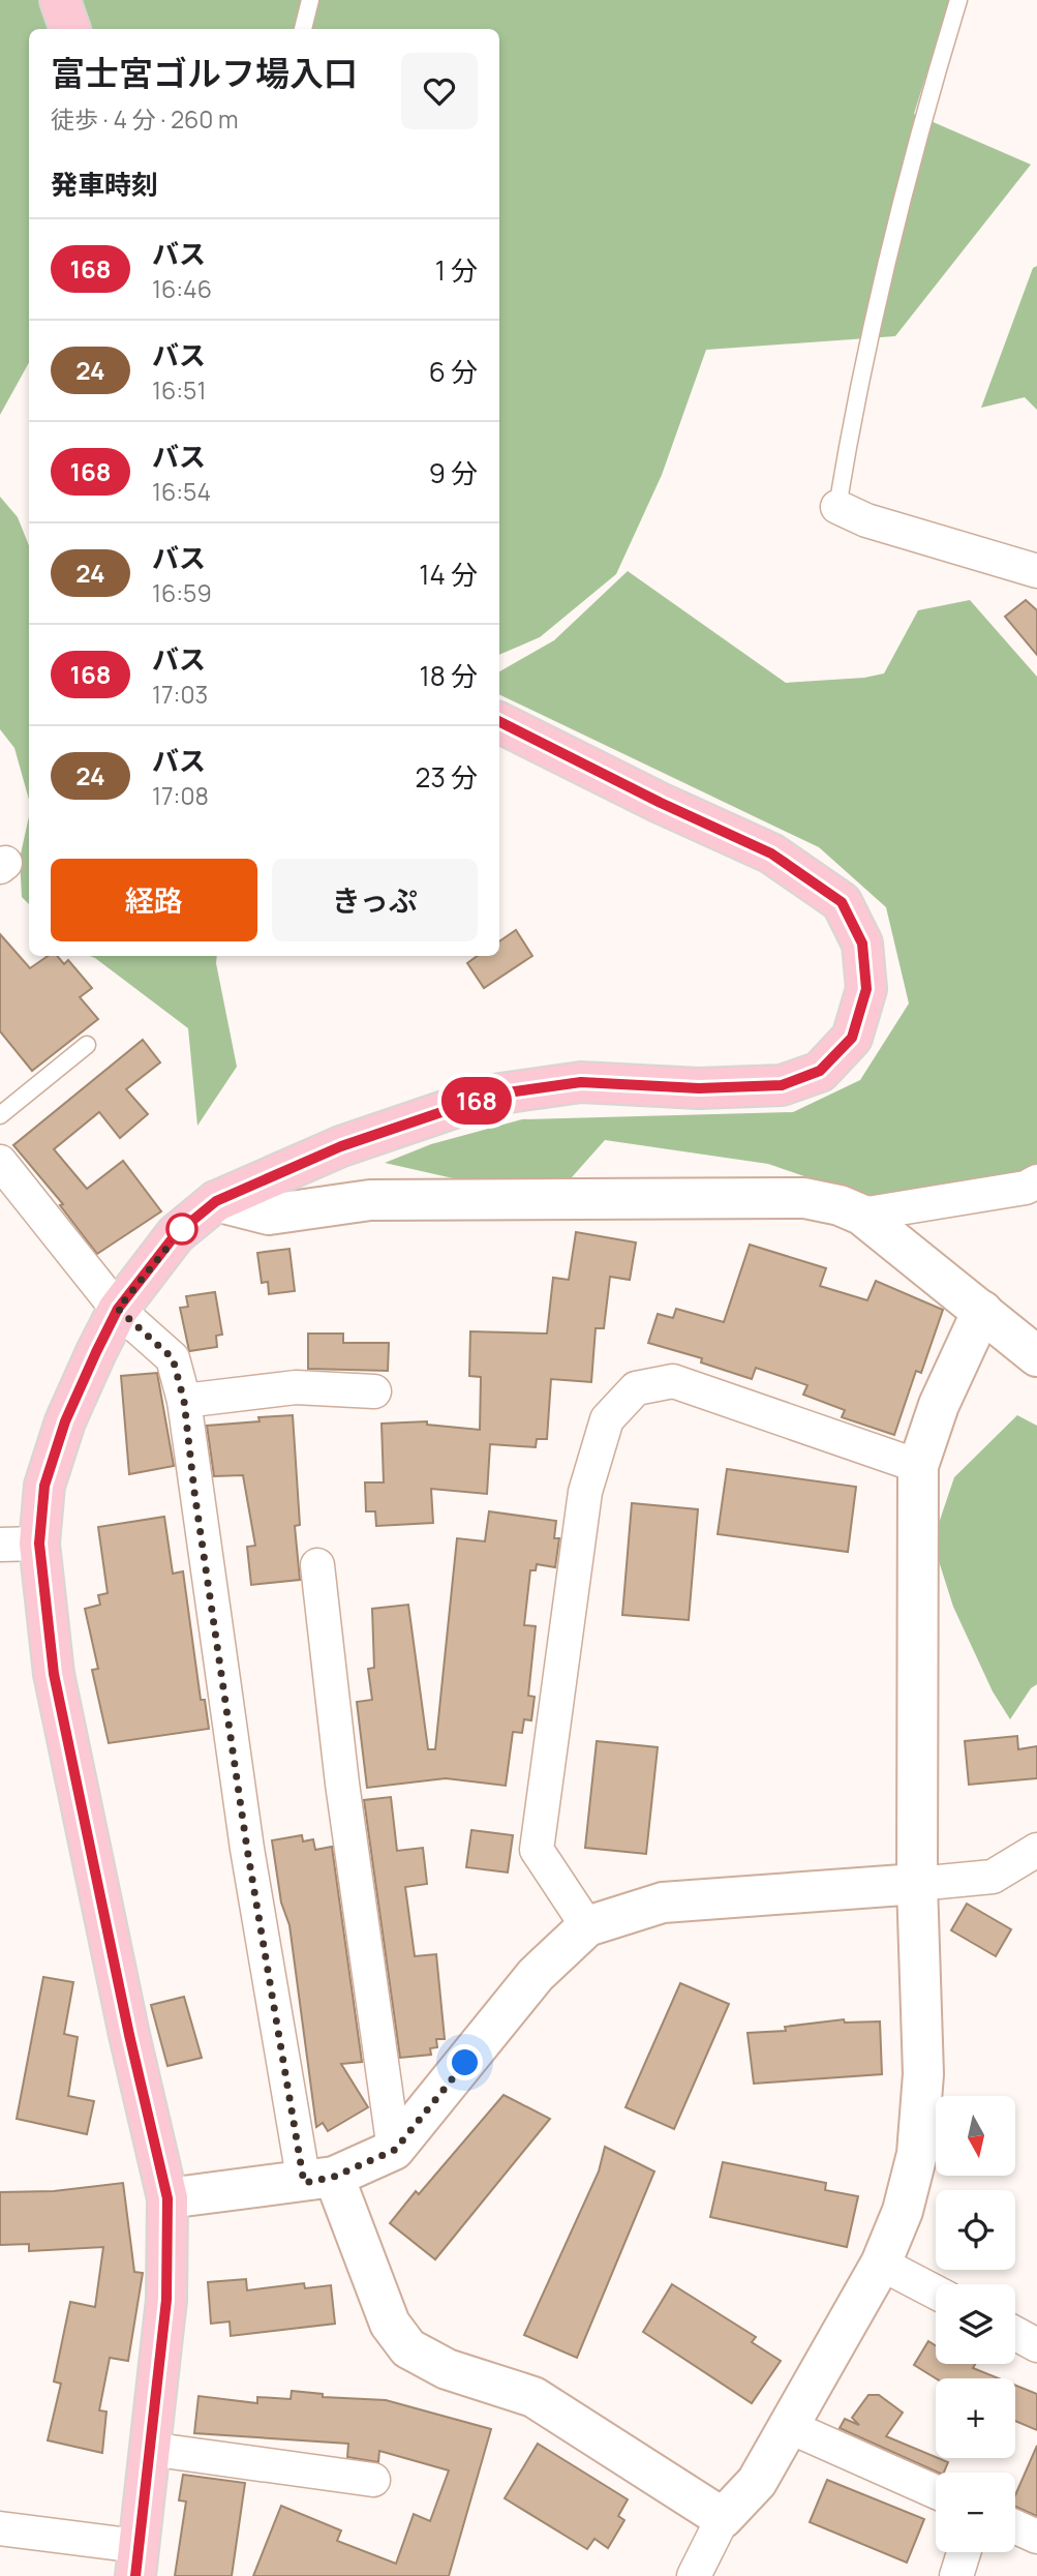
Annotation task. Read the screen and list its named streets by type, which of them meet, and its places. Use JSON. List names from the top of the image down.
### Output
{
  "lines": ["bus line 168"],
  "north": "bottom",
  "page": {
    "on_map": "168",
    "heading": [
      ["富士宮ゴルフ場入口", "徒歩 · 4 分 · 260 m"],
      "発車時刻"
    ],
    "list": [
      {
        "mark": "168",
        "name": "バス",
        "note": "16:46",
        "value": "1 分"
      },
      {
        "mark": "24",
        "name": "バス",
        "note": "16:51",
        "value": "6 分"
      },
      {
        "mark": "168",
        "name": "バス",
        "note": "16:54",
        "value": "9 分"
      },
      {
        "mark": "24",
        "name": "バス",
        "note": "16:59",
        "value": "14 分"
      },
      {
        "mark": "168",
        "name": "バス",
        "note": "17:03",
        "value": "18 分"
      },
      {
        "mark": "24",
        "name": "バス",
        "note": "17:08",
        "value": "23 分"
      }
    ],
    "buttons": ["経路", "きっぷ"],
    "map_buttons": ["+", "−"]
  }
}
